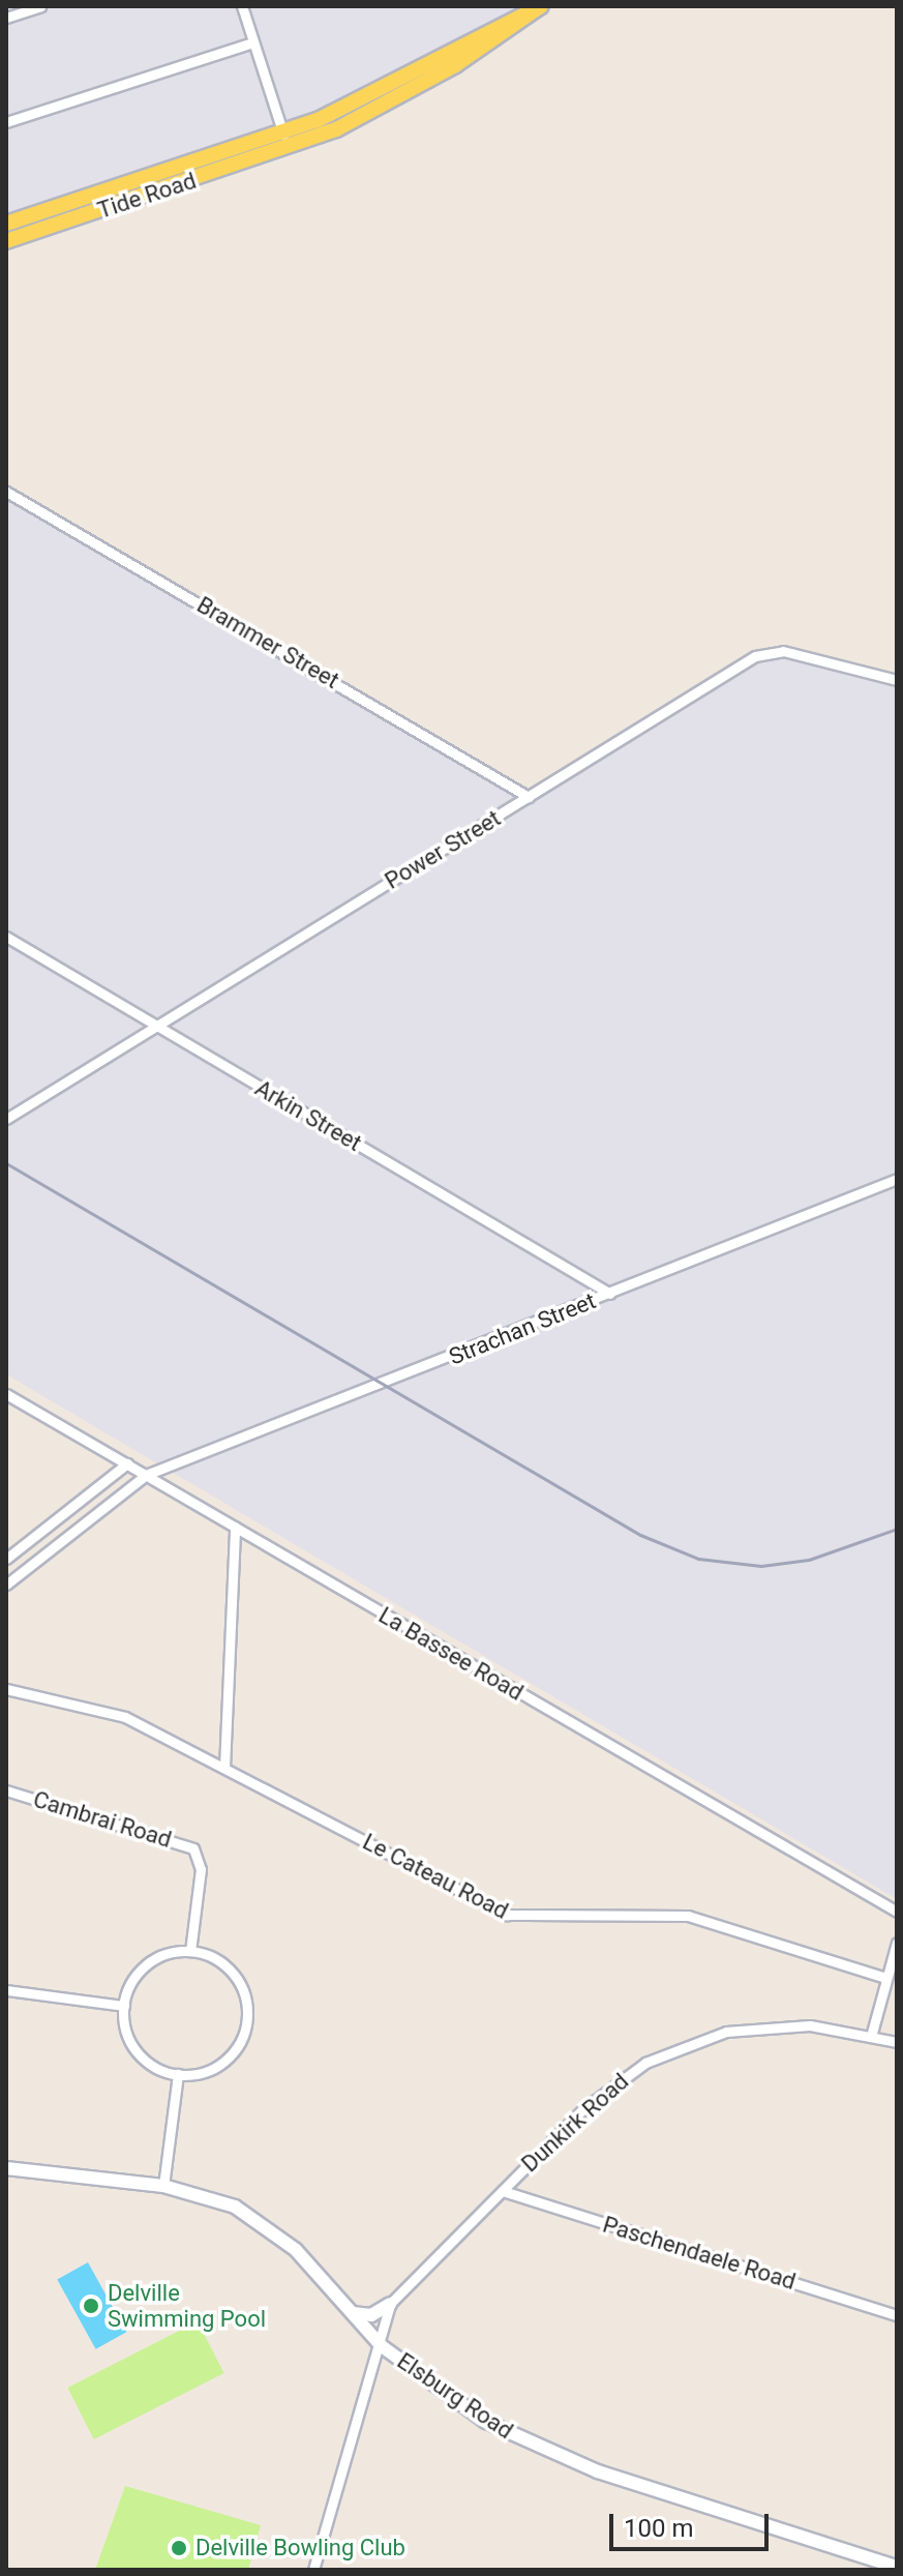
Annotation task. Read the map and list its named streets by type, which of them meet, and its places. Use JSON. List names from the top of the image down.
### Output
{
  "streets": {
    "main road": ["Tide Road", "Elsburg Road"],
    "street": [
      "Brammer Street",
      "Power Street",
      "Arkin Street",
      "Strachan Street",
      "La Bassee Road",
      "Cambrai Road",
      "Le Cateau Road",
      "Dunkirk Road",
      "Paschendaele Road"
    ]
  },
  "crossings": [
    ["Brammer Street", "Power Street"],
    ["Power Street", "Arkin Street"],
    ["Arkin Street", "Strachan Street"],
    ["Strachan Street", "La Bassee Road"],
    ["Dunkirk Road", "Paschendaele Road"]
  ],
  "places": ["Delville Swimming Pool", "Delville Bowling Club"],
  "scale_bar": "100 m"
}
